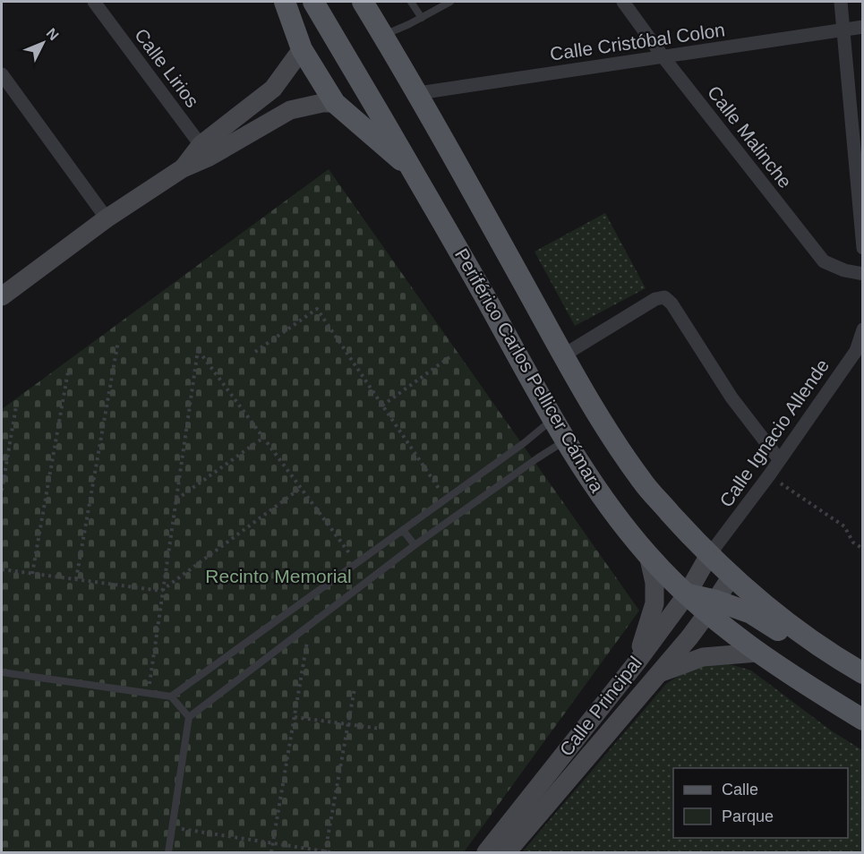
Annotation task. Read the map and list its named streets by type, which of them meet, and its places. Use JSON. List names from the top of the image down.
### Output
{
  "streets": {
    "main road": ["Periférico Carlos Pellicer Cámara"],
    "street": [
      "Calle Cristóbal Colon",
      "Calle Lirios",
      "Calle Malinche",
      "Calle Ignacio Allende",
      "Calle Principal"
    ]
  },
  "crossings": [
    ["Calle Cristóbal Colon", "Calle Malinche"],
    ["Calle Cristóbal Colon", "Periférico Carlos Pellicer Cámara"],
    ["Periférico Carlos Pellicer Cámara", "Calle Ignacio Allende"],
    ["Periférico Carlos Pellicer Cámara", "Calle Principal"],
    ["Calle Ignacio Allende", "Calle Principal"]
  ],
  "parks": ["Recinto Memorial"],
  "legend": ["Calle", "Parque"],
  "north": "top right"
}
